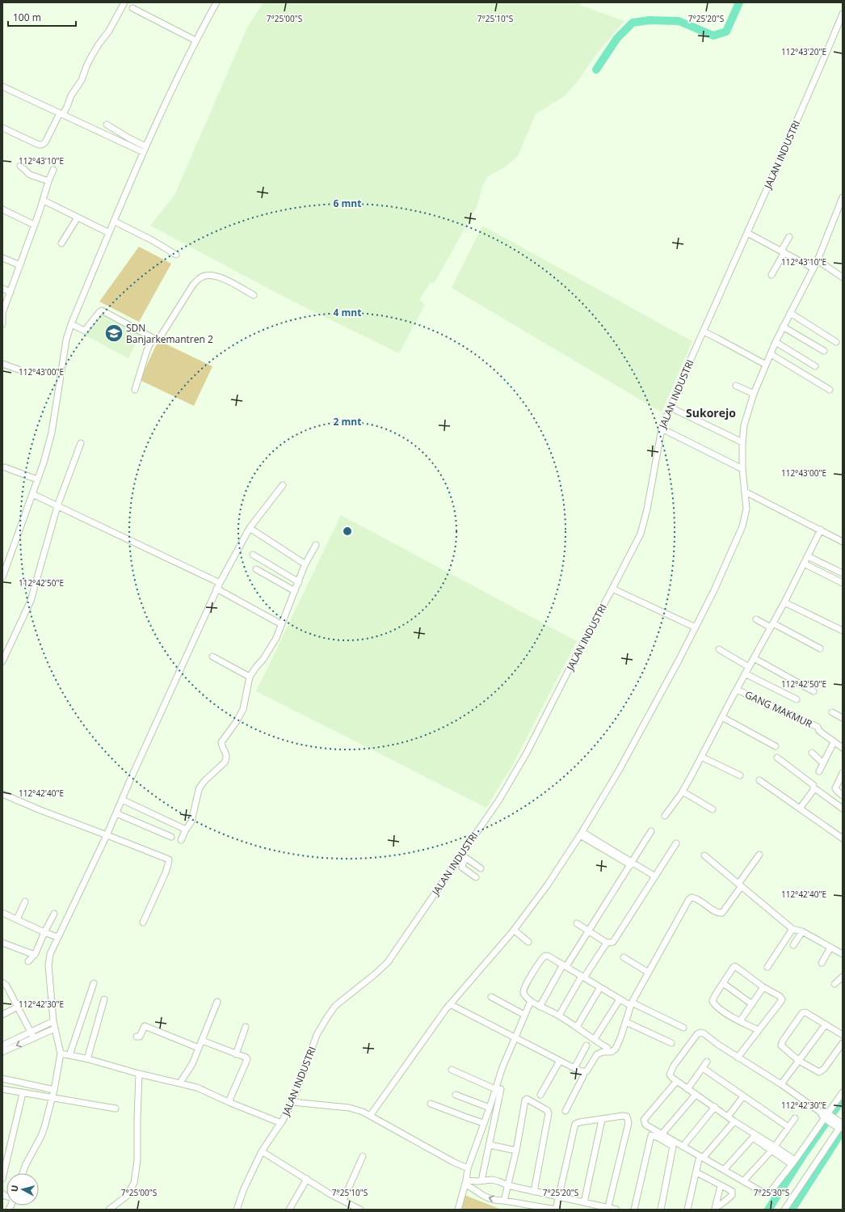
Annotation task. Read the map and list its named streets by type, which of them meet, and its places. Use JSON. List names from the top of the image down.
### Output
{
  "streets": {
    "street": ["JALAN INDUSTRI", "GANG MAKMUR"]
  },
  "districts": ["Sukorejo"],
  "places": {
    "school or university": ["SDN Banjarkemantren 2"]
  },
  "scale_bar": "100 m",
  "north": "left",
  "coordinates": [
    "7°25'00\"S",
    "7°25'10\"S",
    "7°25'20\"S",
    "112°43'20\"E",
    "112°43'10\"E",
    "112°43'00\"E",
    "112°42'50\"E",
    "112°42'40\"E",
    "112°42'30\"E",
    "7°25'30\"S"
  ],
  "rings": ["6 mnt", "4 mnt", "2 mnt"]
}
